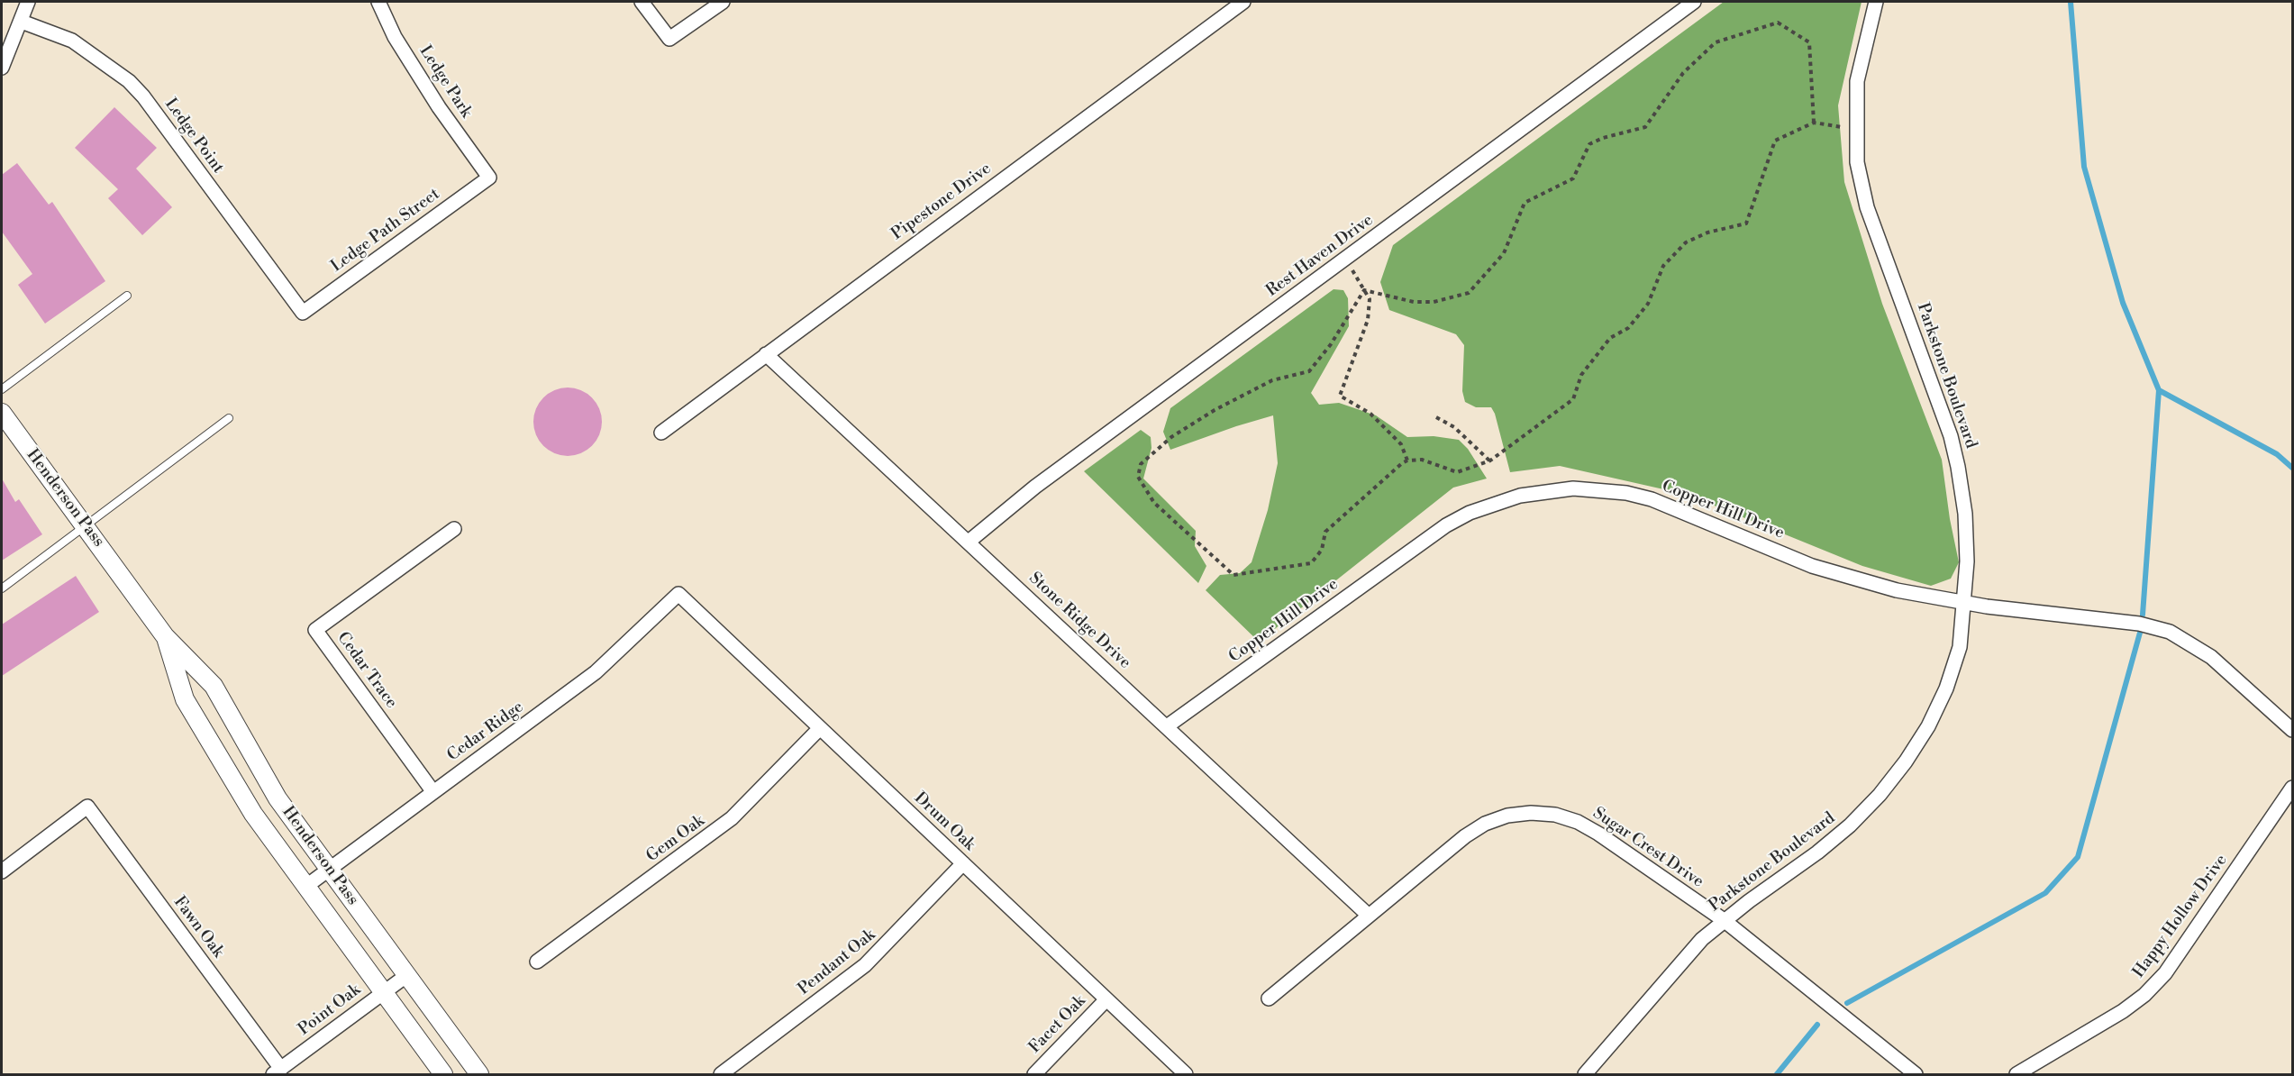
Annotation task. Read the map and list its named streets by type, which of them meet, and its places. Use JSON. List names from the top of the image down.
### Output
{
  "streets": {
    "street": [
      "Ledge Park",
      "Ledge Point",
      "Pipestone Drive",
      "Ledge Path Street",
      "Rest Haven Drive",
      "Parkstone Boulevard",
      "Henderson Pass",
      "Copper Hill Drive",
      "Stone Ridge Drive",
      "Cedar Trace",
      "Cedar Ridge",
      "Drum Oak",
      "Gem Oak",
      "Sugar Crest Drive",
      "Happy Hollow Drive",
      "Fawn Oak",
      "Pendant Oak",
      "Point Oak",
      "Facet Oak"
    ]
  },
  "crossings": [
    ["Ledge Park", "Ledge Path Street"],
    ["Ledge Point", "Ledge Path Street"],
    ["Pipestone Drive", "Stone Ridge Drive"],
    ["Rest Haven Drive", "Stone Ridge Drive"],
    ["Parkstone Boulevard", "Copper Hill Drive"],
    ["Parkstone Boulevard", "Sugar Crest Drive"],
    ["Henderson Pass", "Cedar Ridge"],
    ["Henderson Pass", "Point Oak"],
    ["Copper Hill Drive", "Stone Ridge Drive"],
    ["Stone Ridge Drive", "Sugar Crest Drive"],
    ["Cedar Trace", "Cedar Ridge"],
    ["Cedar Ridge", "Drum Oak"],
    ["Drum Oak", "Gem Oak"],
    ["Drum Oak", "Pendant Oak"],
    ["Drum Oak", "Facet Oak"],
    ["Fawn Oak", "Point Oak"]
  ]
}
